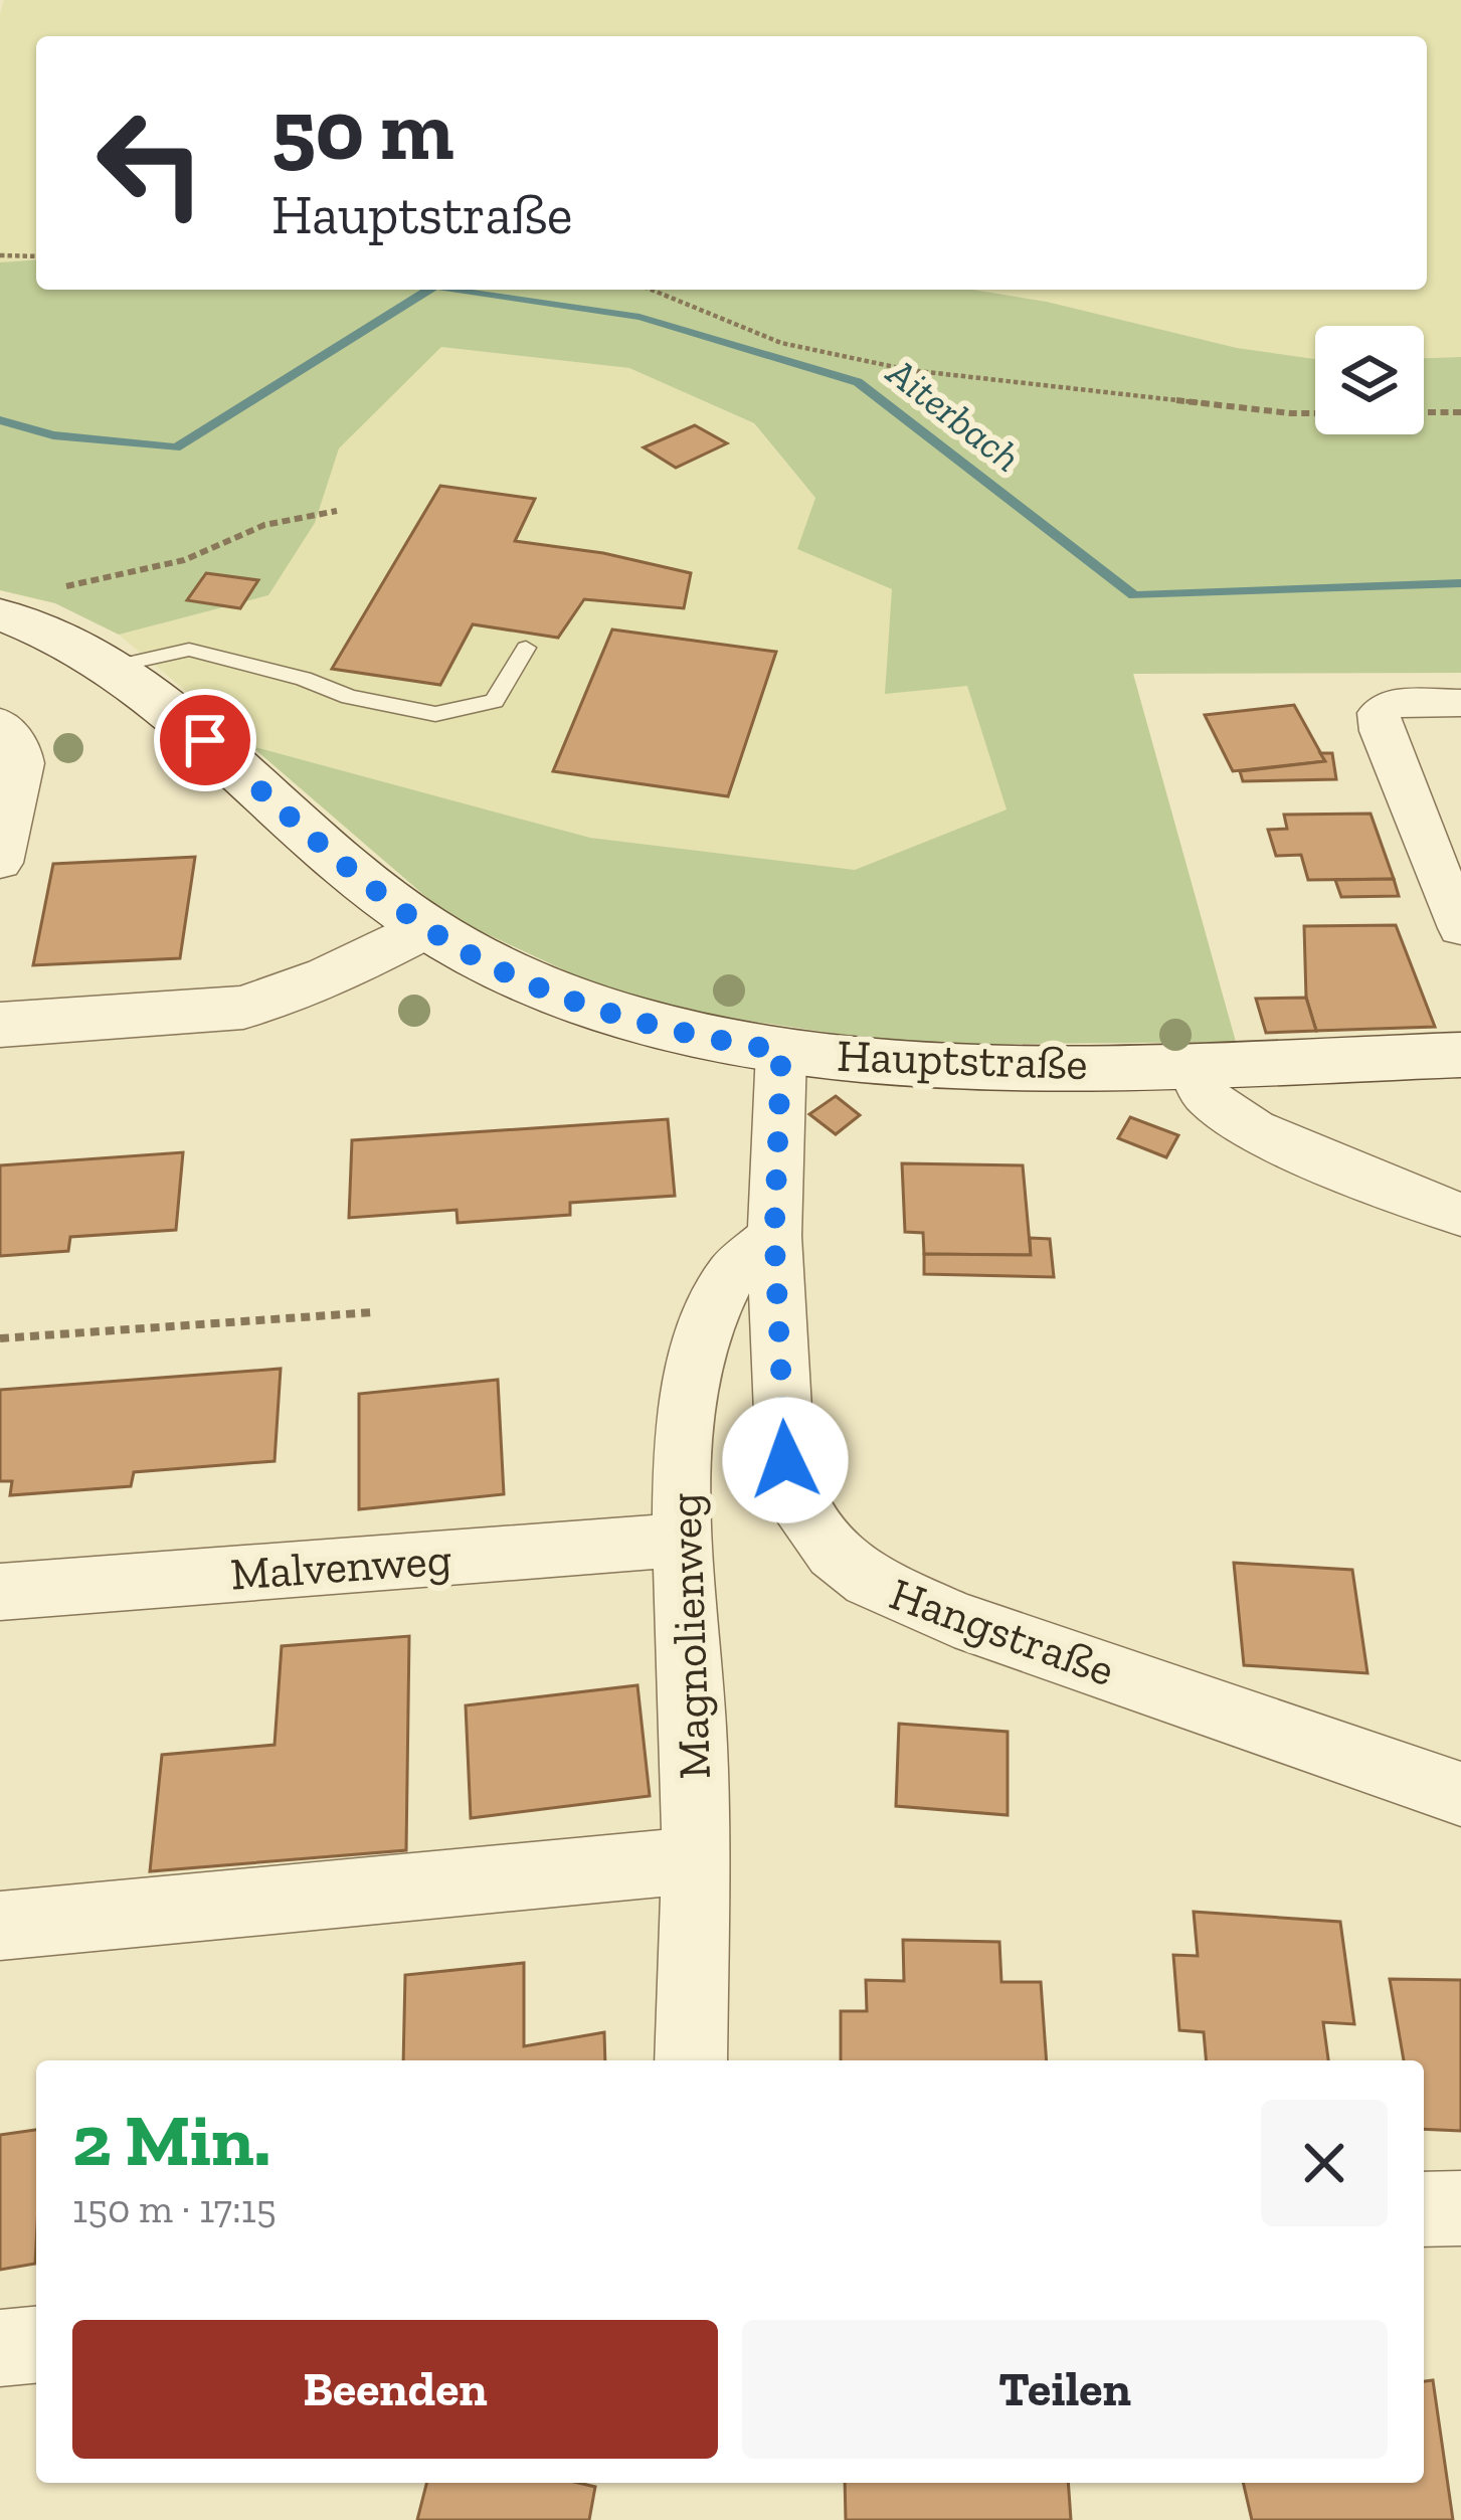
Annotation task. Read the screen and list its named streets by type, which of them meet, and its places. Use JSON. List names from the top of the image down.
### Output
{
  "streets": {
    "main road": ["Hauptstraße"],
    "street": ["Malvenweg", "Hangstraße", "Magnolienweg"]
  },
  "crossings": [
    ["Hauptstraße", "Hangstraße"],
    ["Malvenweg", "Magnolienweg"],
    ["Hangstraße", "Magnolienweg"]
  ],
  "water": ["Aiterbach"],
  "page": {
    "turn": ["50 m", "Hauptstraße"],
    "heading": ["2 Min.", "150 m · 17:15"],
    "buttons": ["Beenden", "Teilen"]
  }
}
